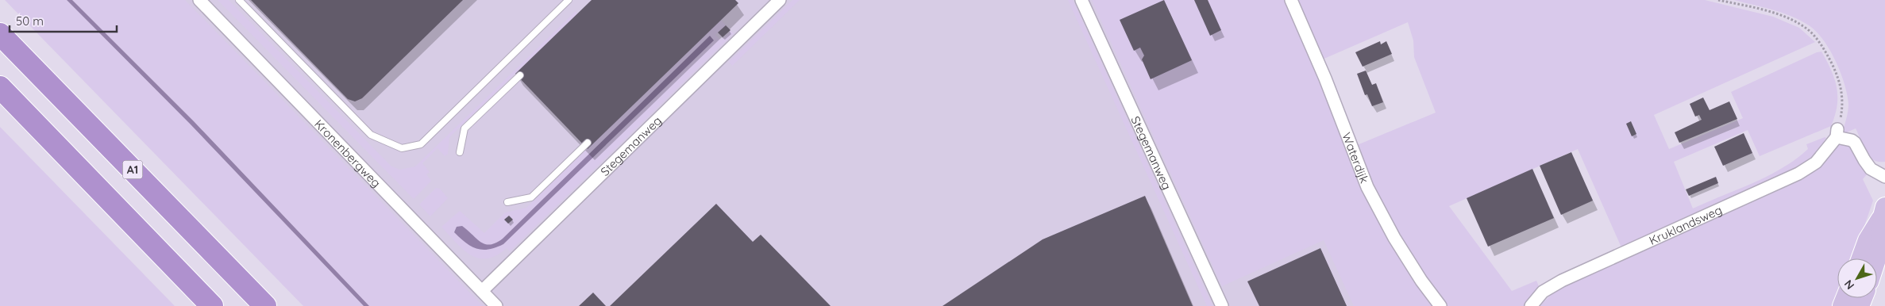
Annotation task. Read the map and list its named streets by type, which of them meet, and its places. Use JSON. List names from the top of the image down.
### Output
{
  "streets": {
    "highway": ["A1"],
    "street": [
      "Stegemanweg",
      "Kronenbergweg",
      "Waterdijk",
      "Kruklandsweg"
    ]
  },
  "crossings": [
    ["Stegemanweg", "Kronenbergweg"]
  ],
  "scale_bar": "50 m",
  "north": "bottom left"
}
